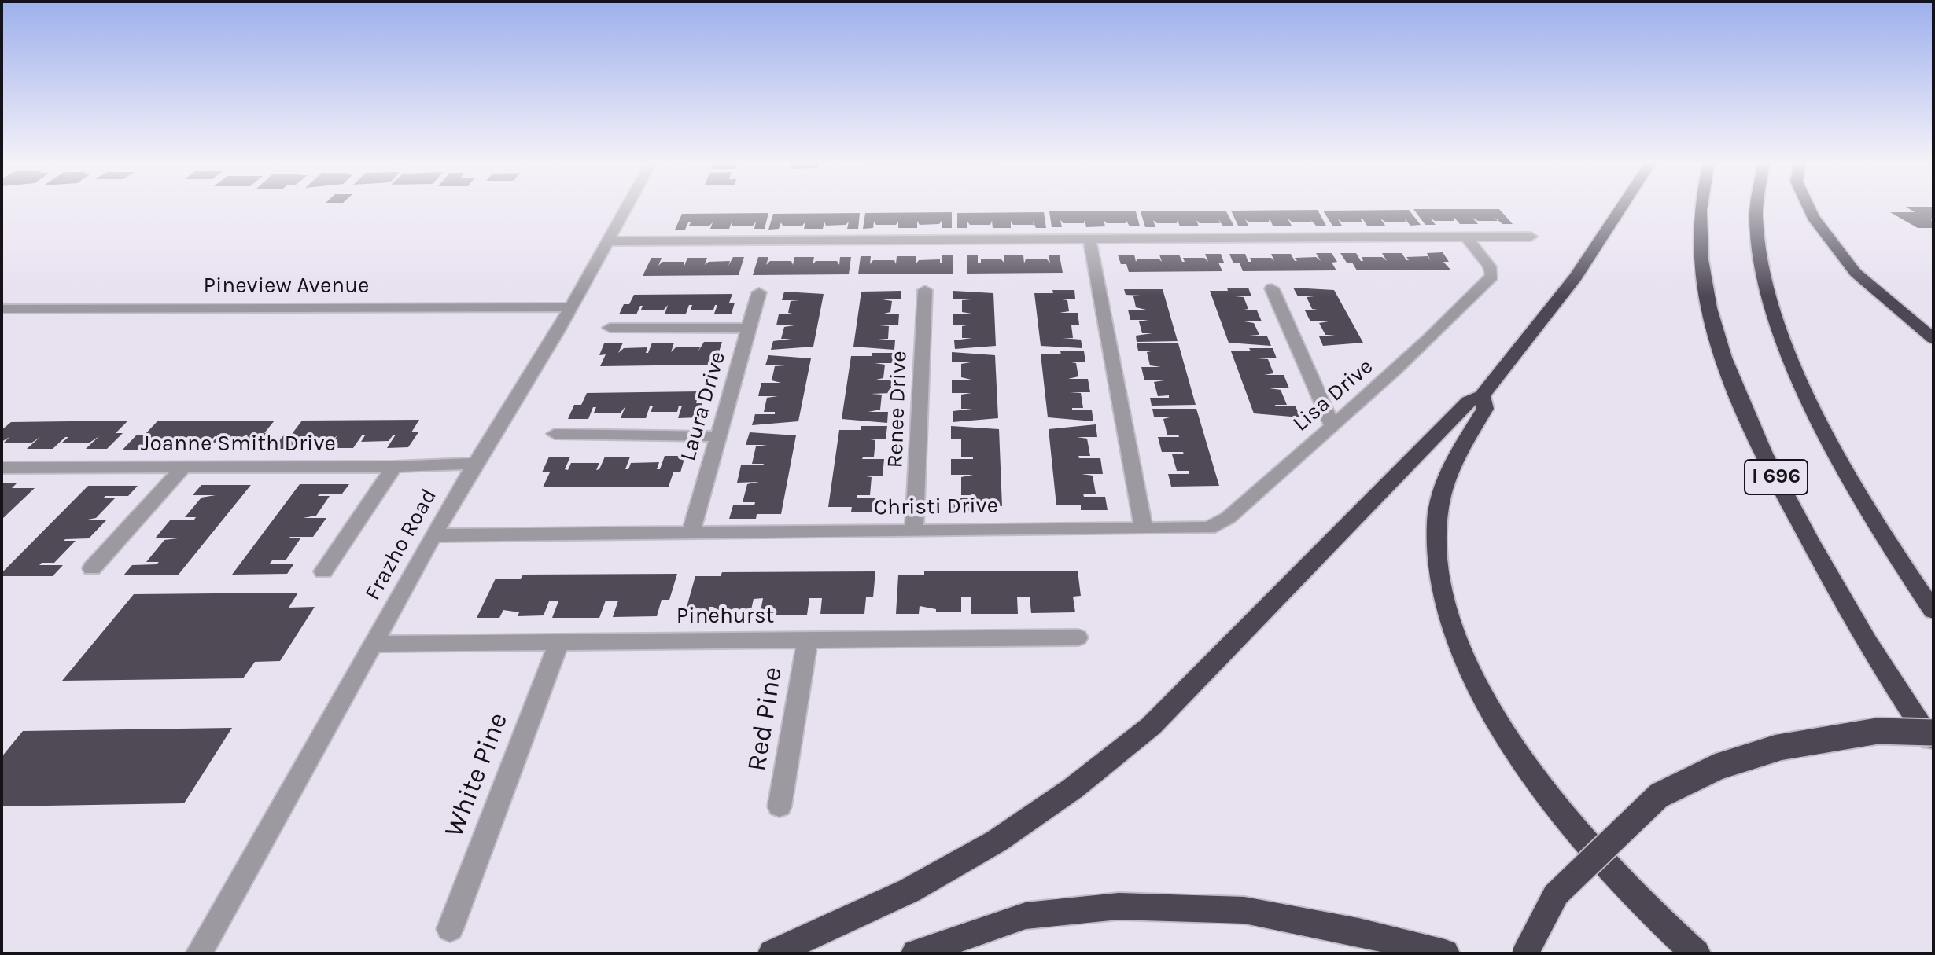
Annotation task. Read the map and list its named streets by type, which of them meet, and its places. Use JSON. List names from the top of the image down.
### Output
{
  "streets": {
    "highway": ["I 696"],
    "street": [
      "Pineview Avenue",
      "Lisa Drive",
      "Laura Drive",
      "Renee Drive",
      "Joanne Smith Drive",
      "Christi Drive",
      "Frazho Road",
      "Pinehurst",
      "Red Pine",
      "White Pine"
    ]
  },
  "crossings": [
    ["Pineview Avenue", "Frazho Road"],
    ["Lisa Drive", "Christi Drive"],
    ["Laura Drive", "Christi Drive"],
    ["Renee Drive", "Christi Drive"],
    ["Joanne Smith Drive", "Frazho Road"],
    ["Christi Drive", "Frazho Road"],
    ["Frazho Road", "Pinehurst"],
    ["Pinehurst", "Red Pine"],
    ["Pinehurst", "White Pine"]
  ]
}
